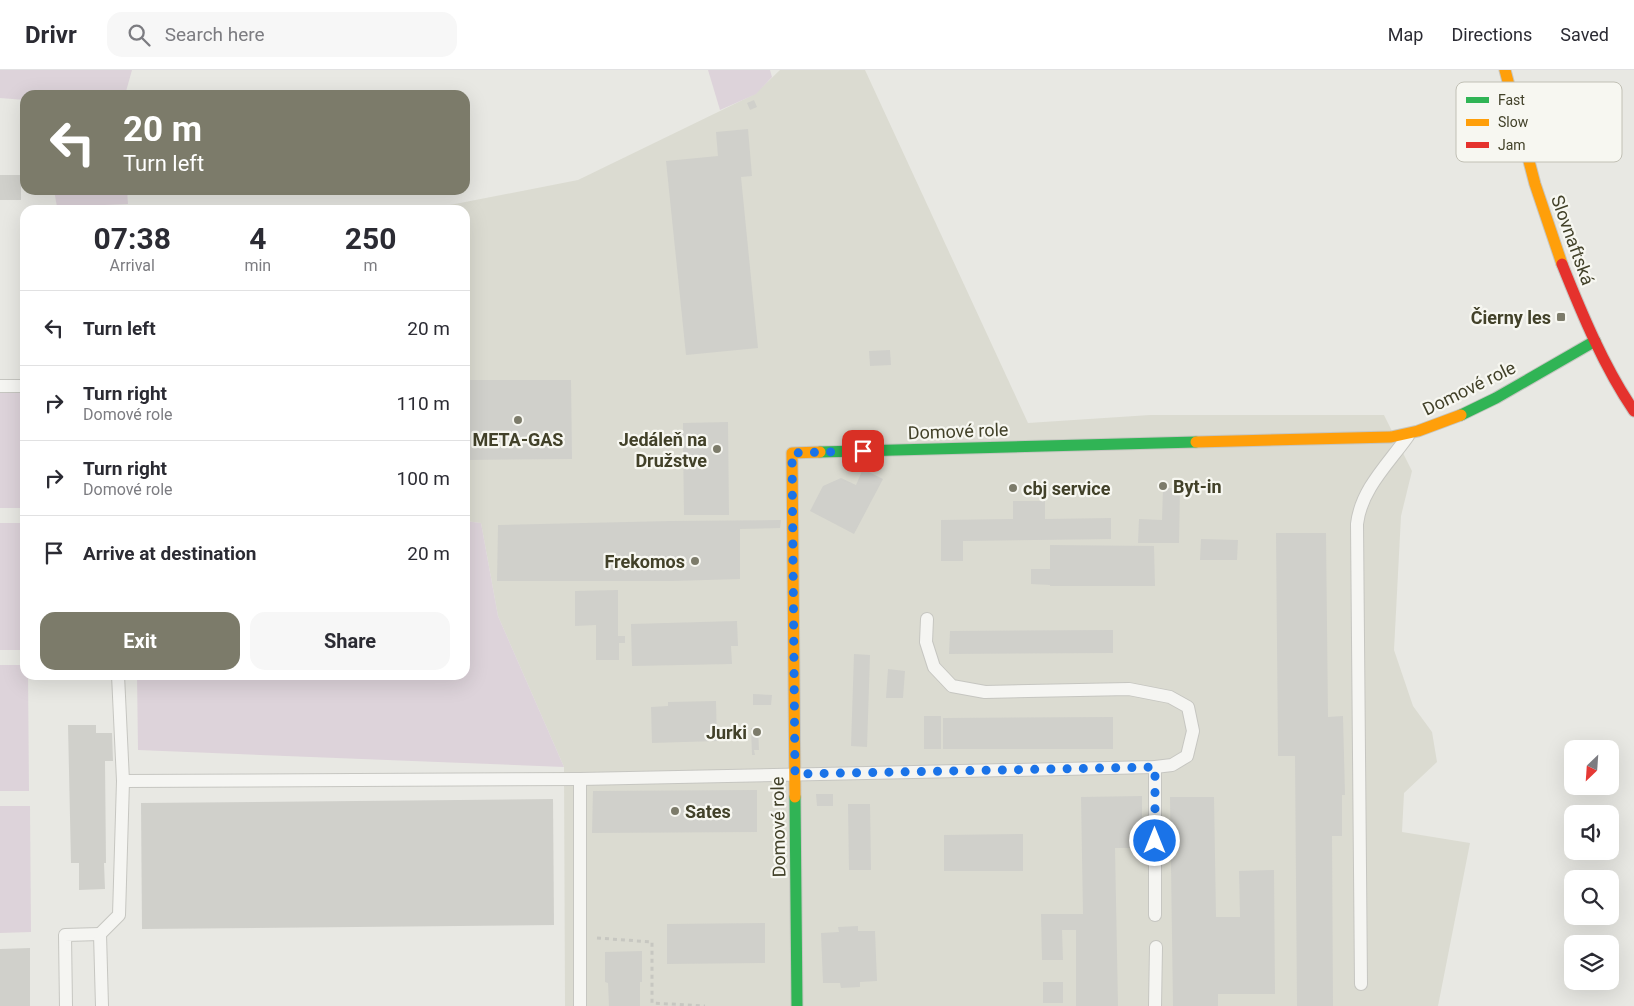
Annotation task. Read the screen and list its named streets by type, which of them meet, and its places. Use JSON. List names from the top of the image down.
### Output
{
  "streets": {
    "street": ["Slovnaftská", "Domové role"]
  },
  "crossings": [
    ["Slovnaftská", "Domové role"]
  ],
  "places": {
    "transit": ["Čierny les"],
    "other": [
      "META-GAS",
      "Jedáleň na Družstve",
      "Byt-in",
      "cbj service",
      "Frekomos",
      "Jurki",
      "Sates"
    ]
  },
  "legend": ["Fast", "Slow", "Jam"],
  "north": "bottom left",
  "page": {
    "header": "Drivr",
    "search": "Search here",
    "nav": ["Map", "Directions", "Saved"],
    "turn": ["20 m", "Turn left"],
    "eta": [
      "07:38",
      "Arrival",
      "4",
      "min",
      "250",
      "m"
    ],
    "list": [
      {
        "name": "Turn left",
        "value": "20 m"
      },
      {
        "name": "Turn right",
        "note": "Domové role",
        "value": "110 m"
      },
      {
        "name": "Turn right",
        "note": "Domové role",
        "value": "100 m"
      },
      {
        "name": "Arrive at destination",
        "value": "20 m"
      }
    ],
    "buttons": ["Exit", "Share"]
  }
}
